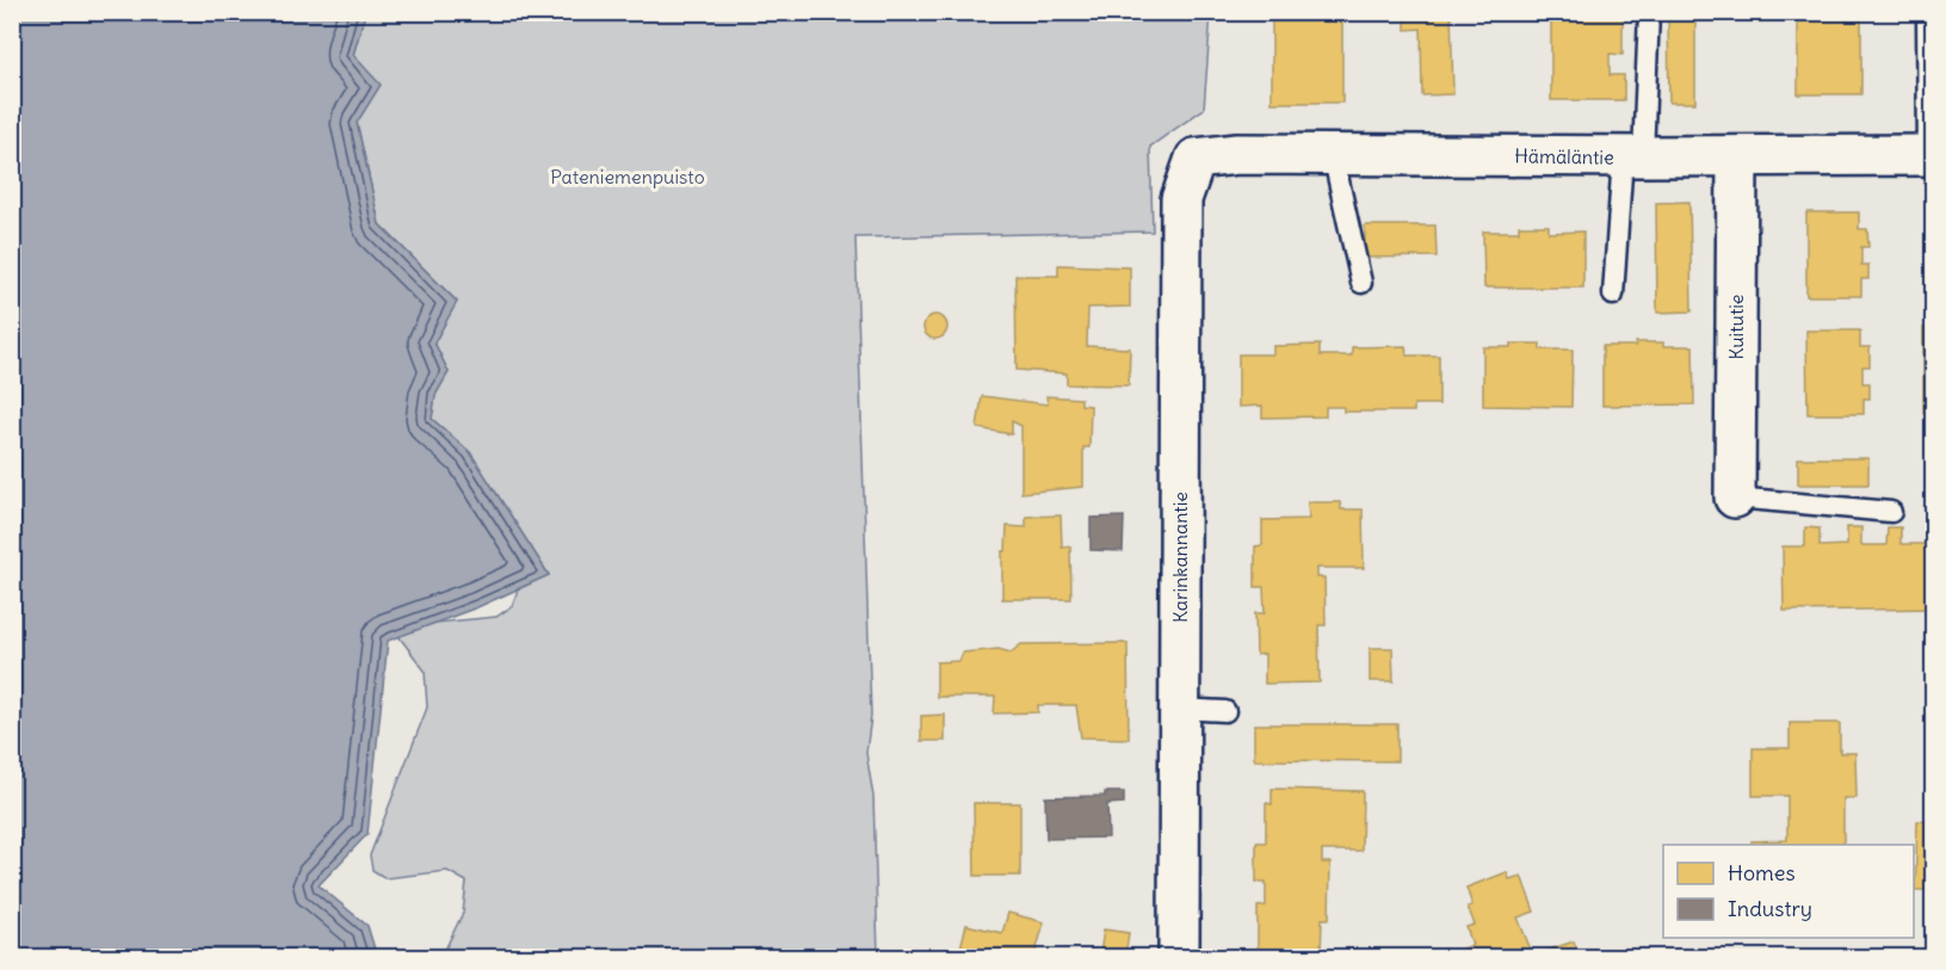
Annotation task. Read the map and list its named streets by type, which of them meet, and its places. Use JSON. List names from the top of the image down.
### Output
{
  "streets": {
    "street": ["Hämäläntie", "Kuitutie", "Karinkannantie"]
  },
  "crossings": [
    ["Hämäläntie", "Kuitutie"],
    ["Hämäläntie", "Karinkannantie"]
  ],
  "parks": ["Pateniemenpuisto"],
  "legend": ["Homes", "Industry"]
}
